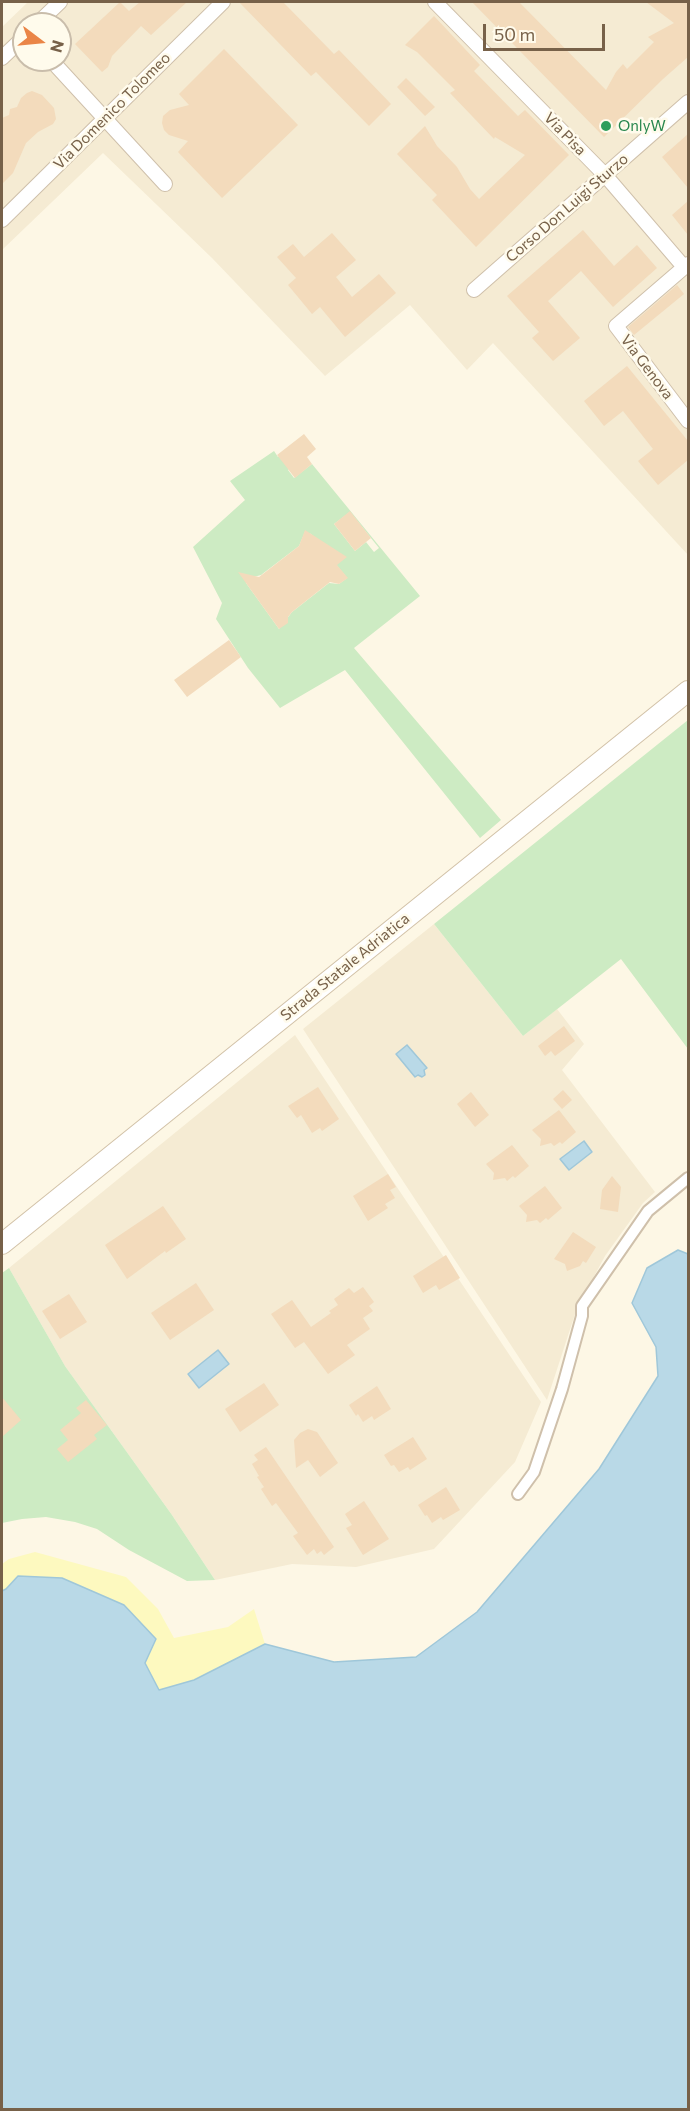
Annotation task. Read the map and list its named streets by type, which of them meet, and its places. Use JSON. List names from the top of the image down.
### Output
{
  "streets": {
    "main road": ["Strada Statale Adriatica"],
    "street": [
      "Via Domenico Tolomeo",
      "Via Pisa",
      "Corso Don Luigi Sturzo",
      "Via Genova"
    ]
  },
  "crossings": [
    ["Via Pisa", "Corso Don Luigi Sturzo"],
    ["Via Pisa", "Via Genova"]
  ],
  "places": ["OnlyW"],
  "scale_bar": "50 m",
  "north": "right"
}
